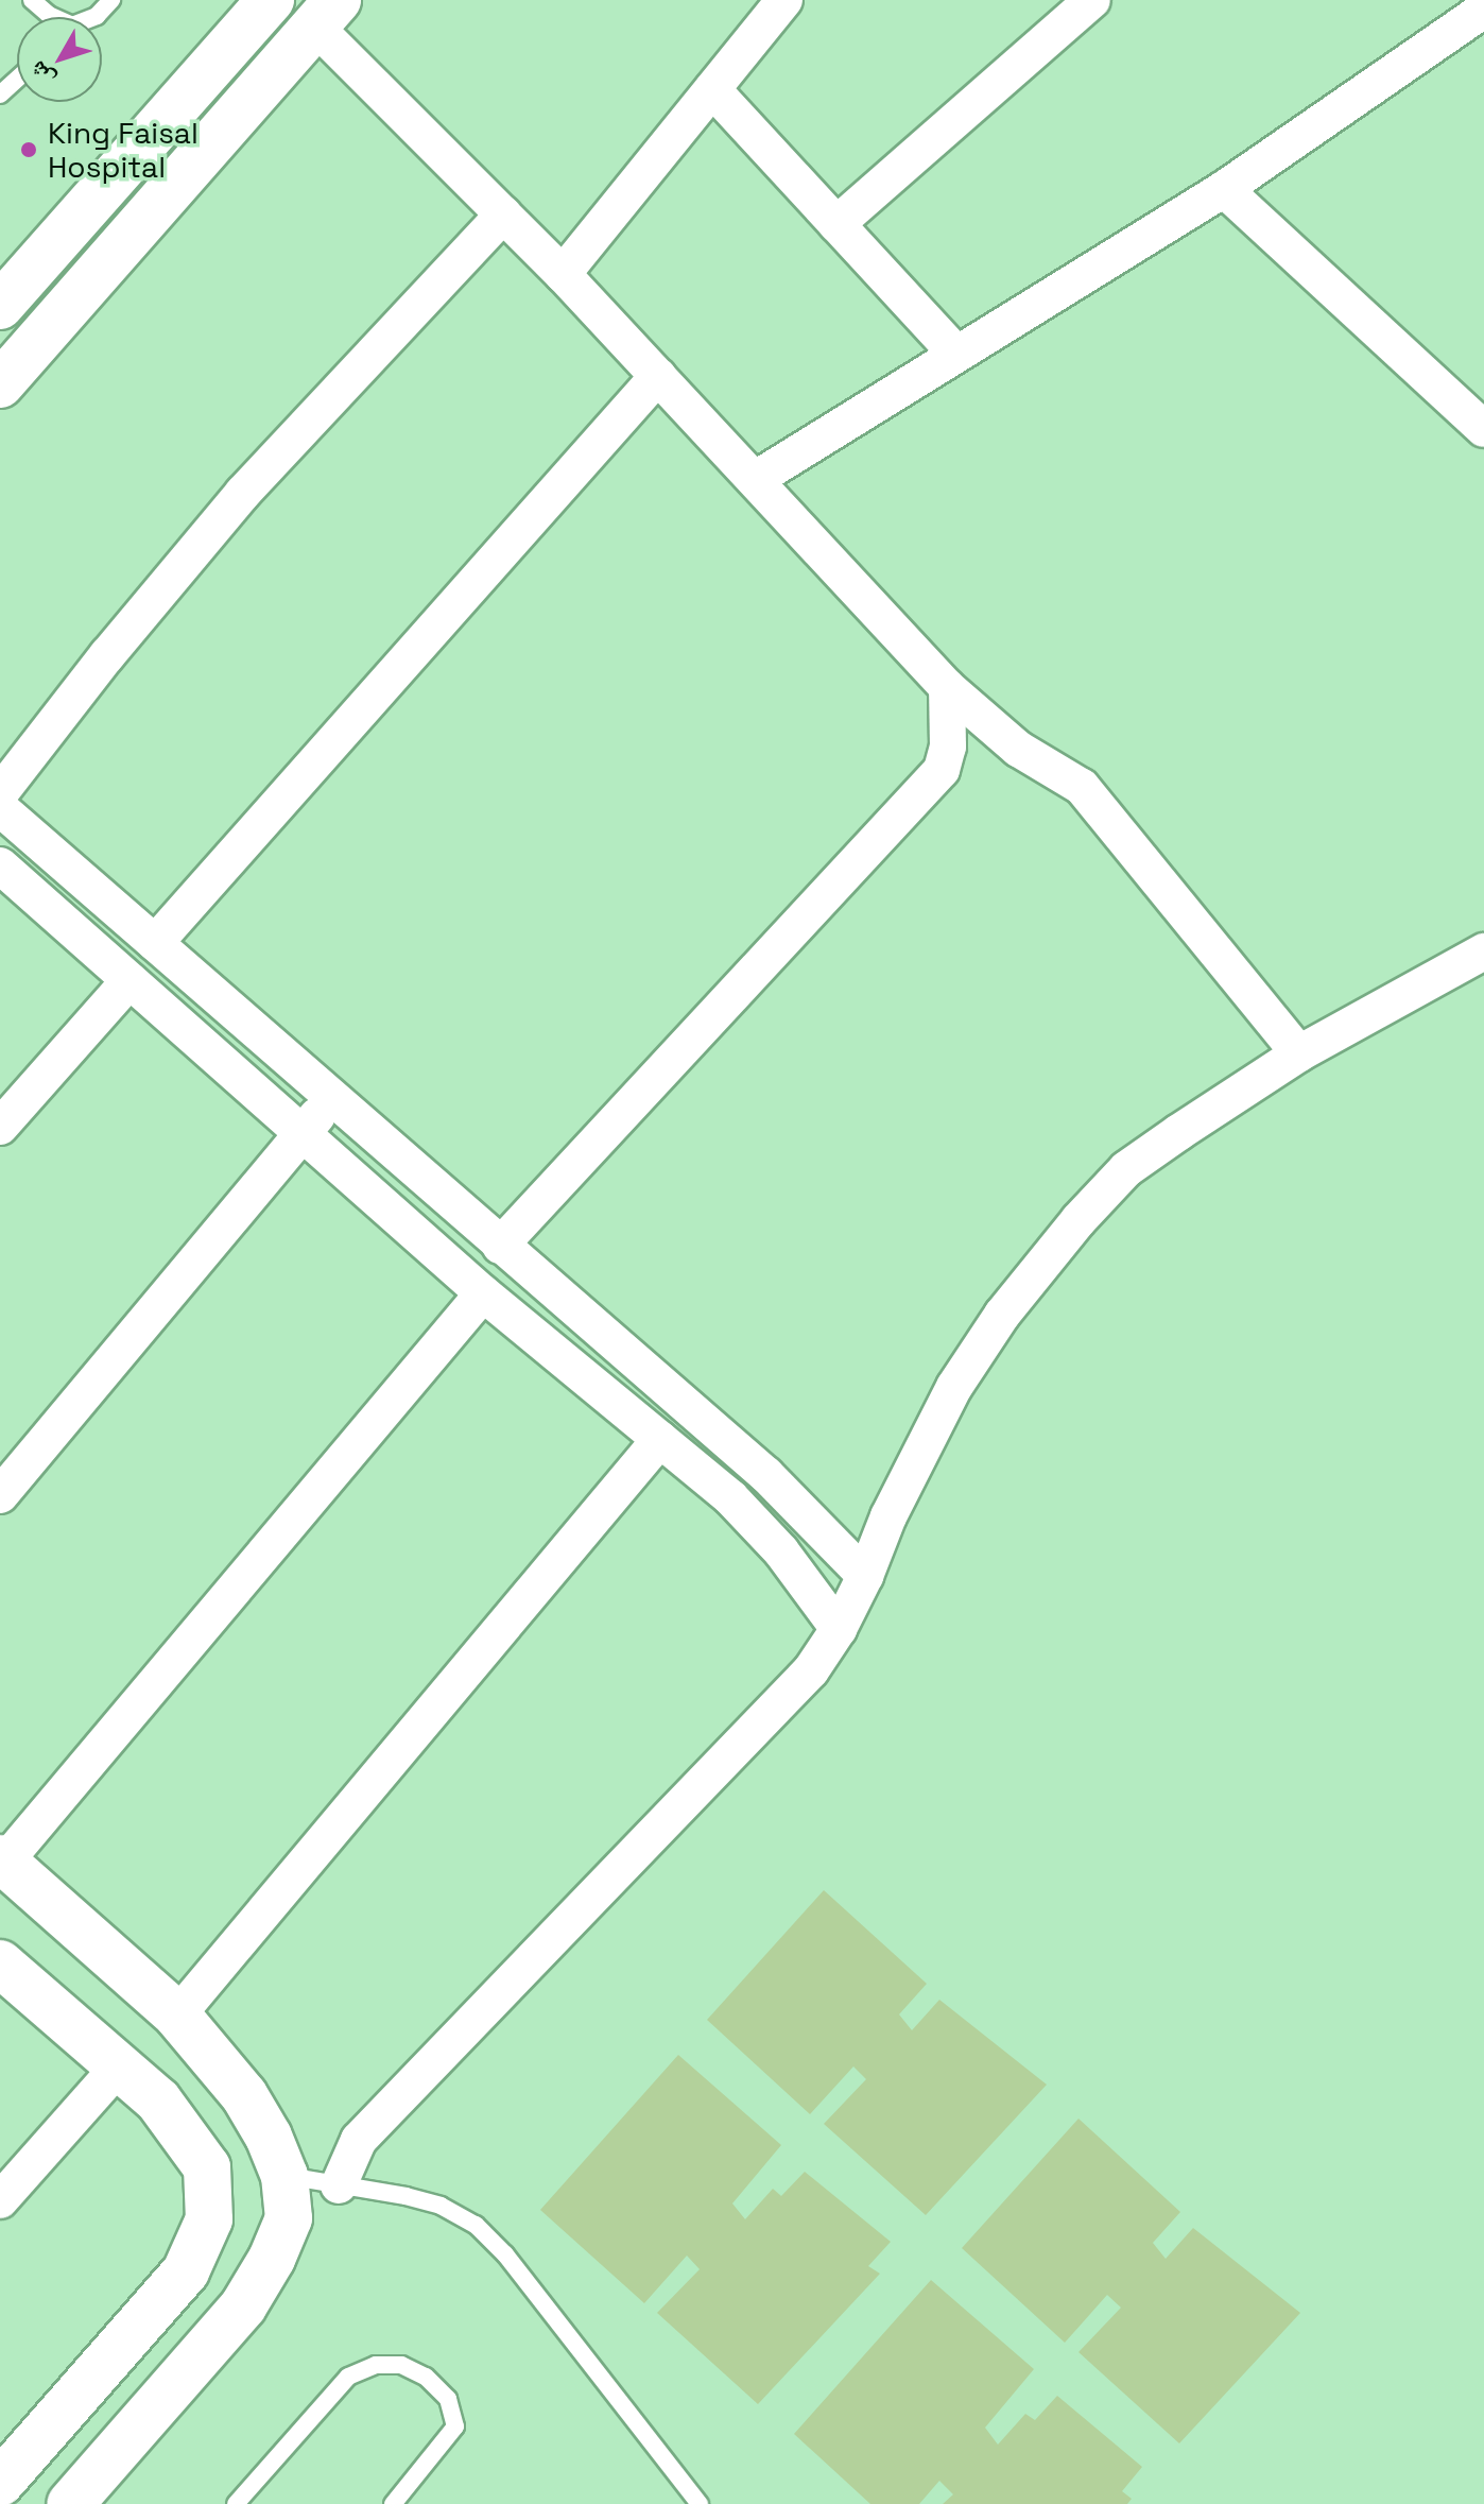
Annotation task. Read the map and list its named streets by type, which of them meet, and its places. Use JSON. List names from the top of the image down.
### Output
{
  "places": ["King Faisal Hospital"],
  "north": "bottom left"
}
